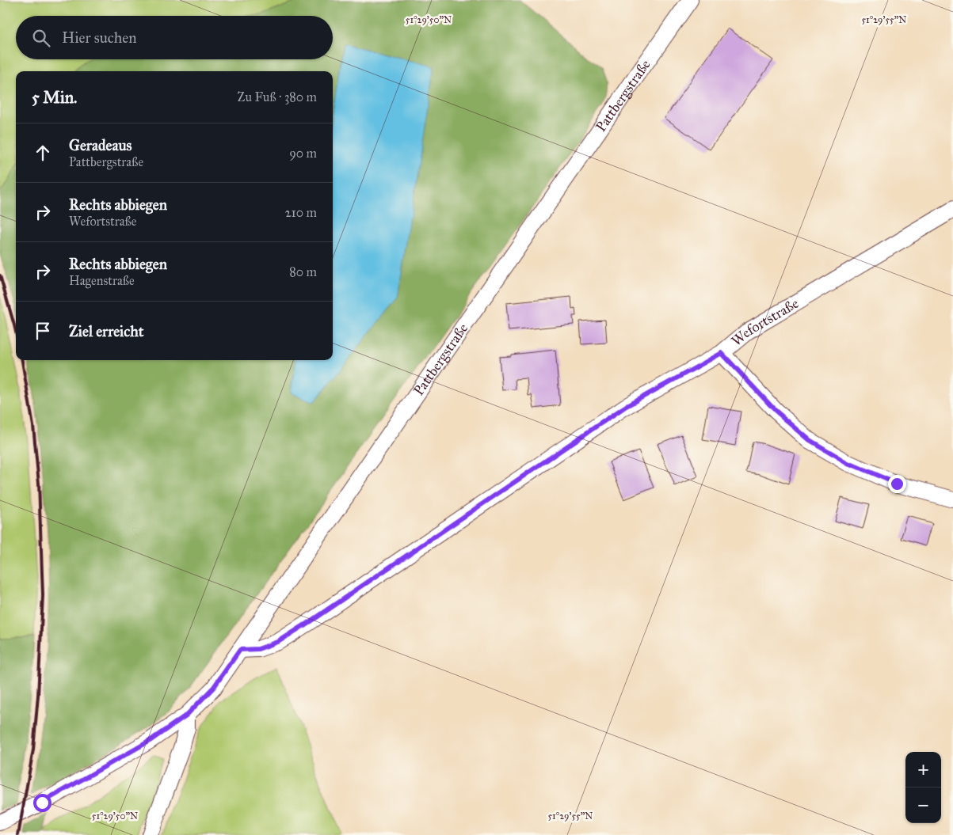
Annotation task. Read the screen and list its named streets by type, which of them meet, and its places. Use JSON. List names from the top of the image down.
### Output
{
  "streets": {
    "street": ["Pattbergstraße", "Wefortstraße"]
  },
  "crossings": [
    ["Pattbergstraße", "Wefortstraße"]
  ],
  "page": {
    "search": "Hier suchen",
    "heading": ["5 Min.", "Zu Fuß · 380 m"],
    "list": [
      ["Geradeaus", "Pattbergstraße", "90 m"],
      ["Rechts abbiegen", "Wefortstraße", "210 m"],
      ["Rechts abbiegen", "Hagenstraße", "80 m"],
      "Ziel erreicht"
    ],
    "map_buttons": ["+", "−"]
  },
  "coordinates": ["51°29'50\"N", "51°29'55\"N"]
}
